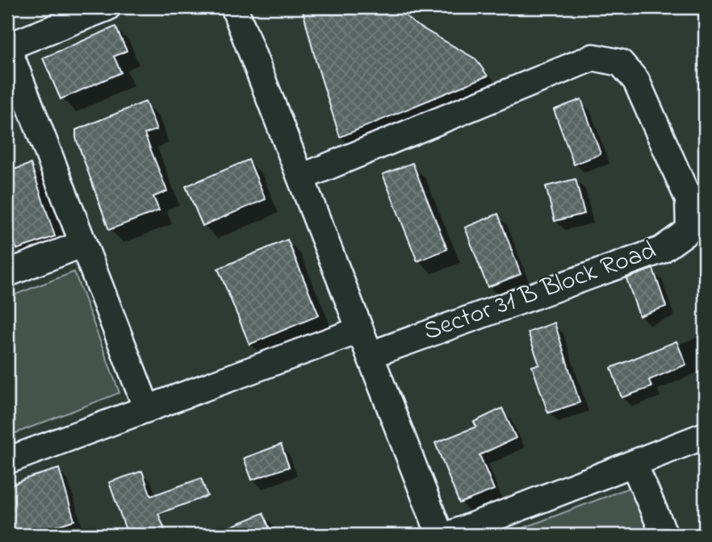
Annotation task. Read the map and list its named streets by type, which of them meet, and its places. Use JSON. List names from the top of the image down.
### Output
{
  "streets": {
    "street": ["Sector 31 B Block Road"]
  }
}
